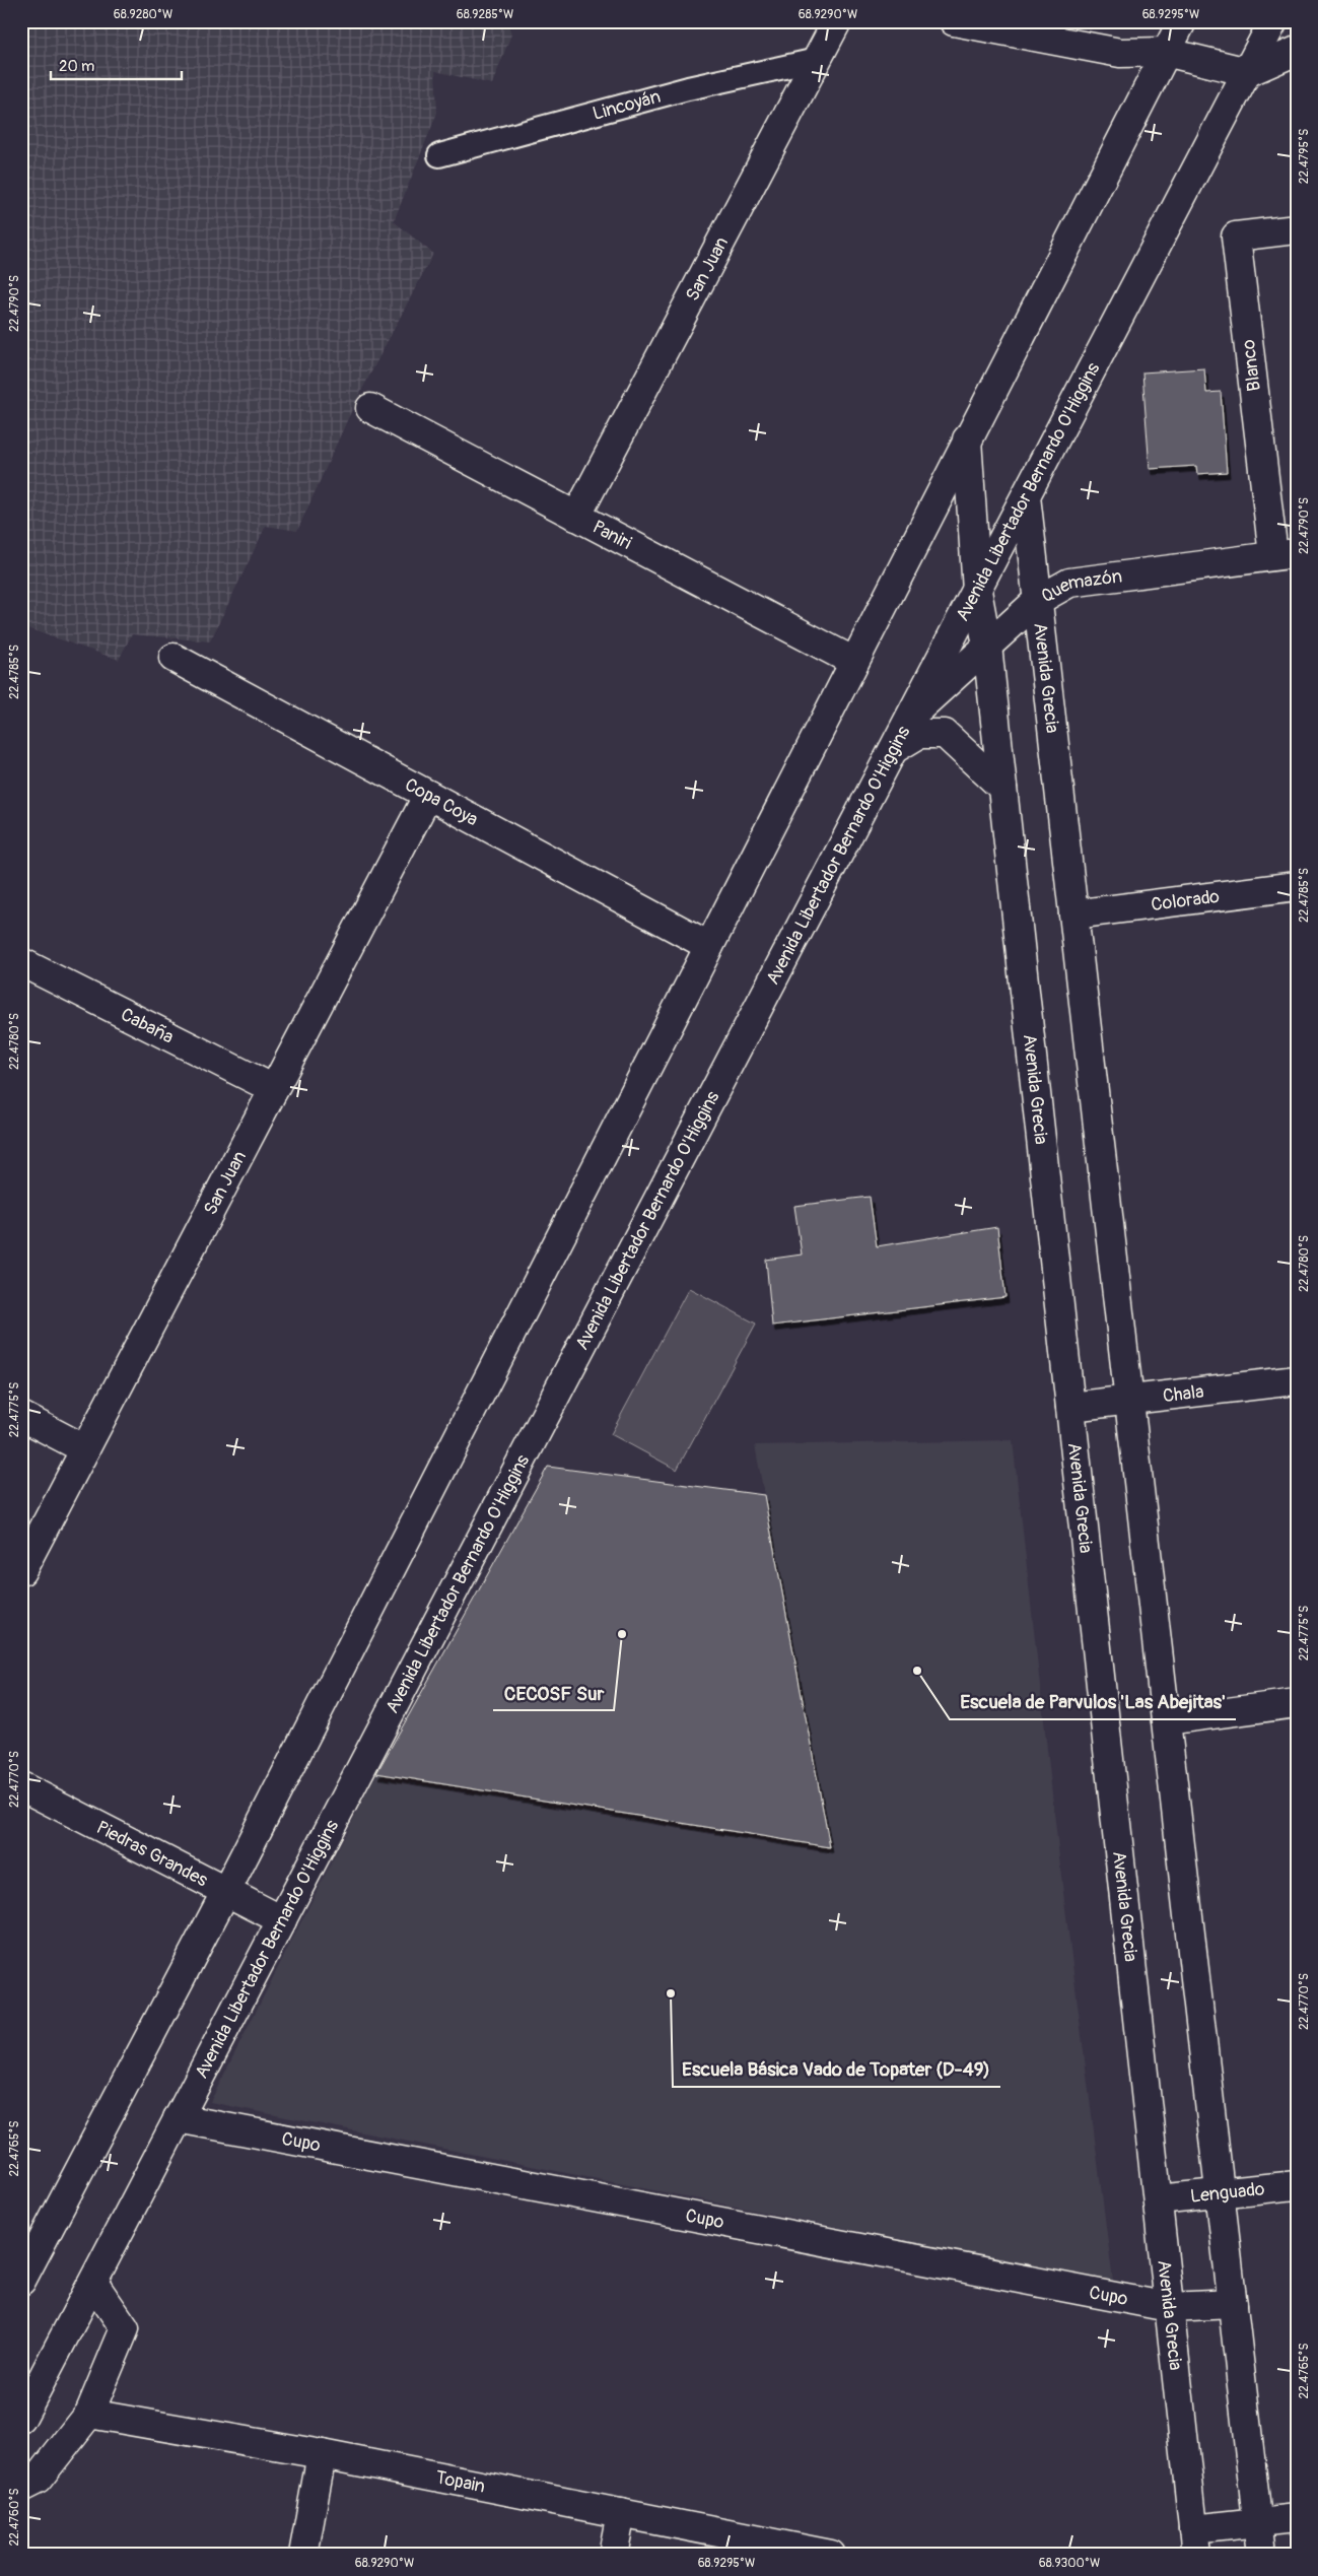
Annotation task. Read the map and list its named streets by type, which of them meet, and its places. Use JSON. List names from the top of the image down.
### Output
{
  "streets": {
    "main road": [
      "San Juan",
      "Blanco",
      "Avenida Libertador Bernardo O'Higgins",
      "Paniri",
      "Quemazón",
      "Avenida Grecia",
      "Copa Coya",
      "Colorado",
      "Cabaña",
      "Chala",
      "Piedras Grandes",
      "Cupo",
      "Lenguado",
      "Topain"
    ],
    "lane": ["Lincoyán"]
  },
  "crossings": [
    ["Lincoyán", "San Juan"],
    ["San Juan", "Paniri"],
    ["San Juan", "Copa Coya"],
    ["San Juan", "Cabaña"],
    ["Blanco", "Quemazón"],
    ["Avenida Libertador Bernardo O'Higgins", "Quemazón"],
    ["Avenida Libertador Bernardo O'Higgins", "Avenida Grecia"],
    ["Avenida Libertador Bernardo O'Higgins", "Piedras Grandes"],
    ["Avenida Libertador Bernardo O'Higgins", "Cupo"],
    ["Quemazón", "Avenida Grecia"],
    ["Avenida Grecia", "Colorado"],
    ["Avenida Grecia", "Chala"],
    ["Avenida Grecia", "Cupo"],
    ["Avenida Grecia", "Lenguado"]
  ],
  "places": ["CECOSF Sur", "Escuela de Parvulos 'Las Abejitas'", "Escuela Básica Vado de Topater (D-49)"],
  "scale_bar": "20 m",
  "coordinates": [
    "68.9280°W",
    "68.9285°W",
    "68.9290°W",
    "68.9295°W",
    "22.4795°S",
    "22.4790°S",
    "22.4785°S",
    "22.4780°S",
    "22.4775°S",
    "22.4770°S",
    "22.4765°S",
    "22.4760°S",
    "68.9300°W"
  ]
}
